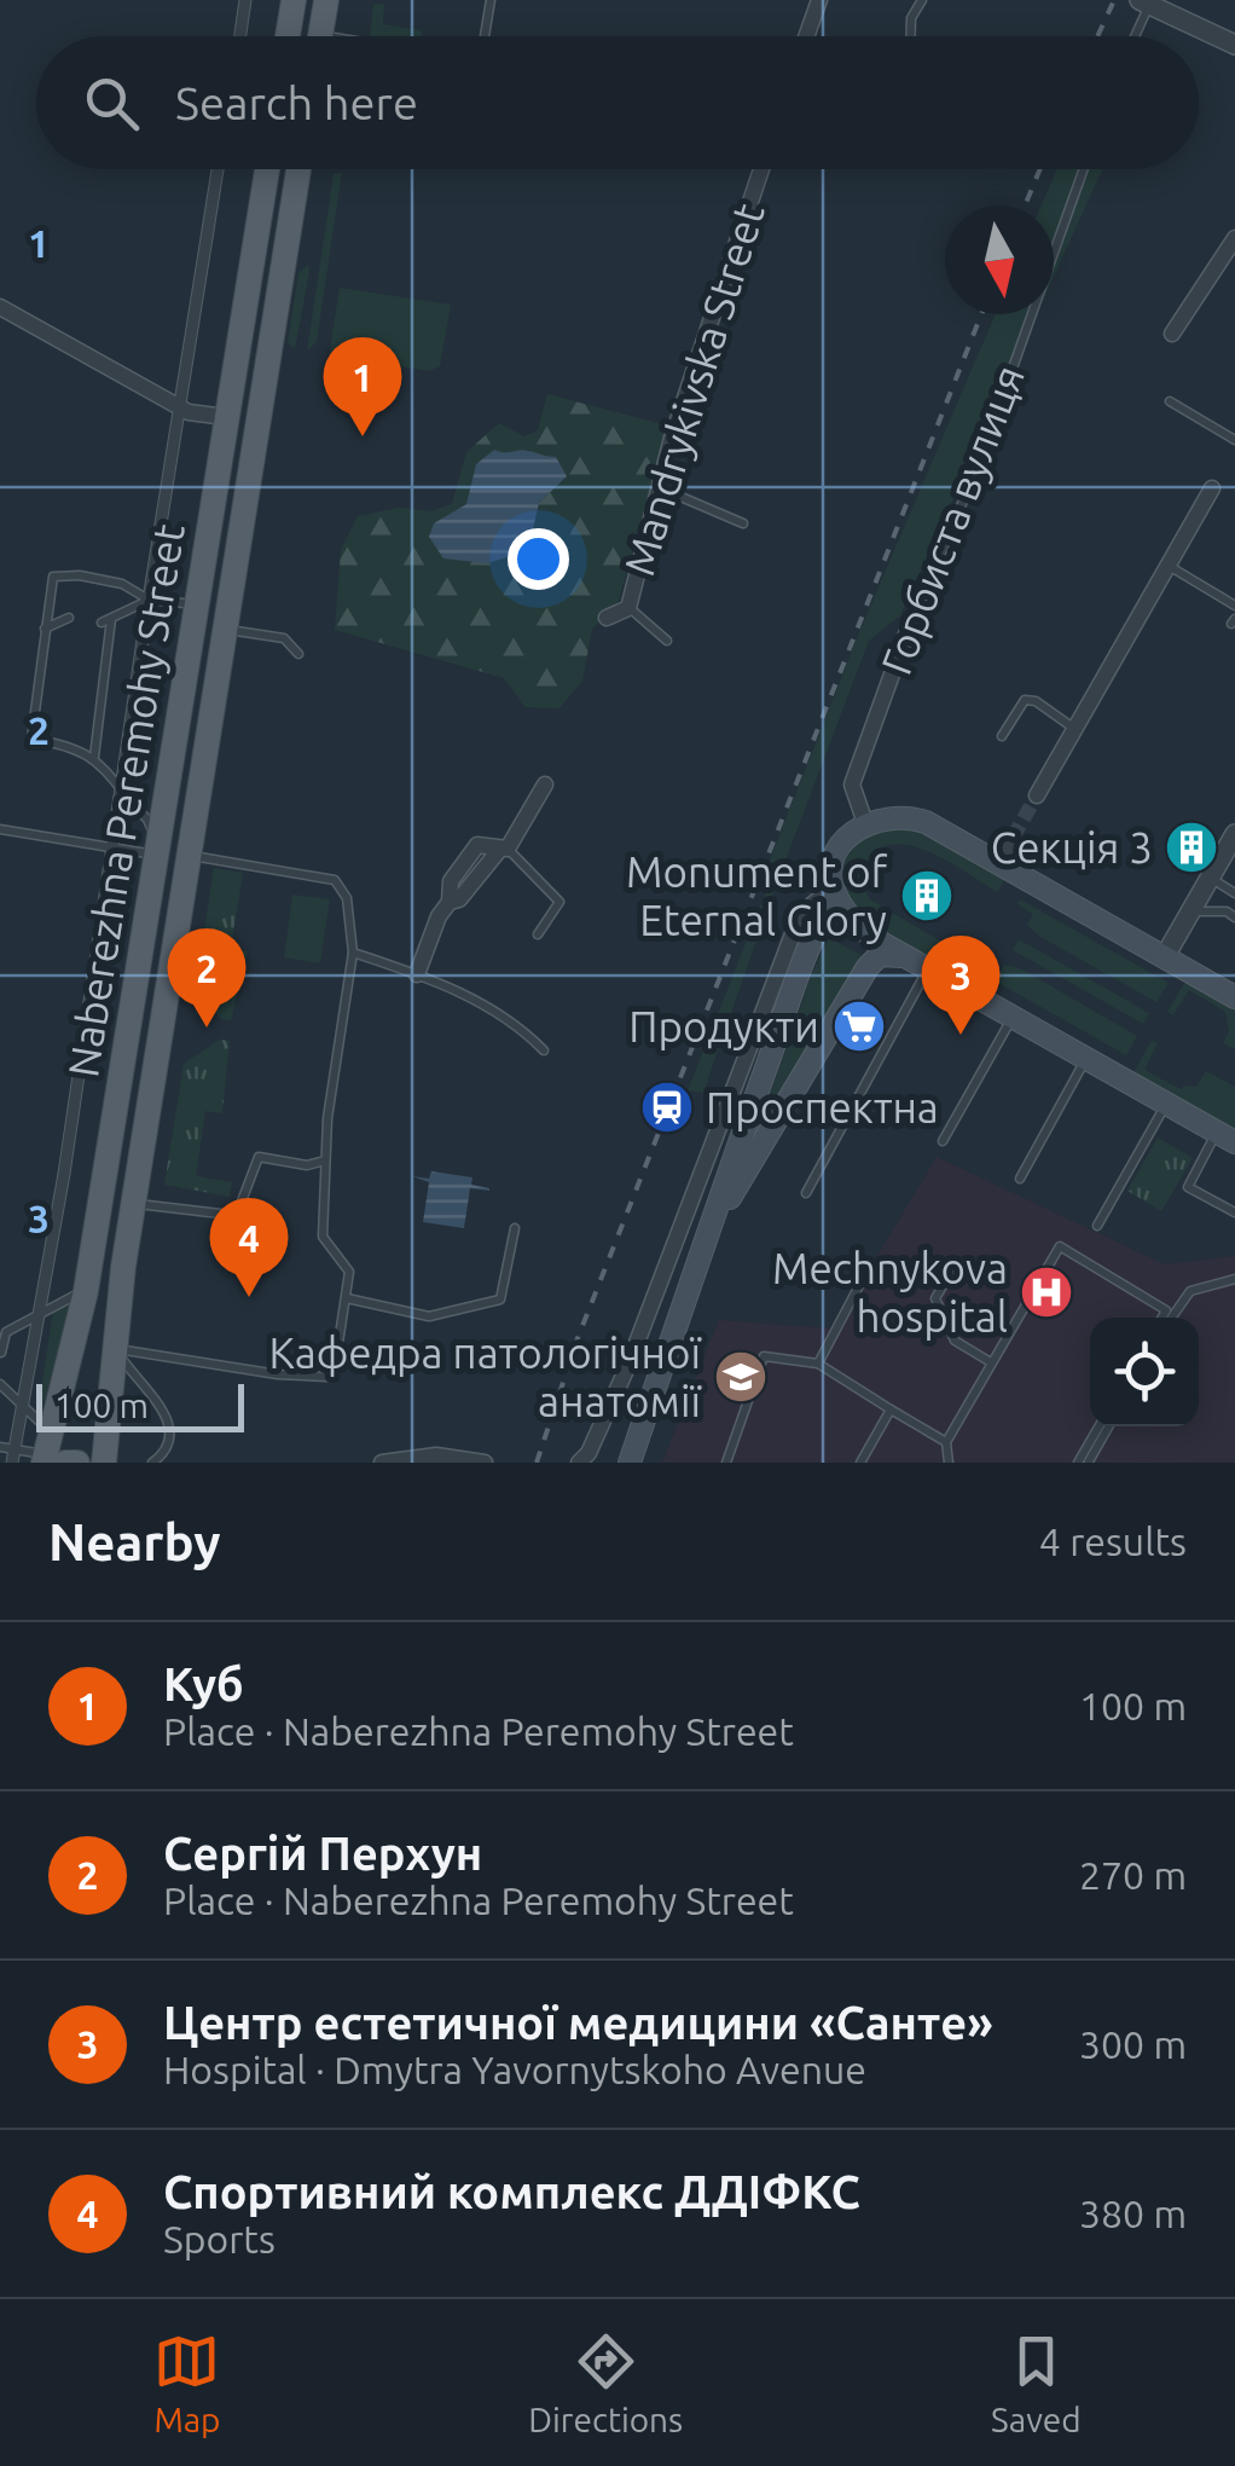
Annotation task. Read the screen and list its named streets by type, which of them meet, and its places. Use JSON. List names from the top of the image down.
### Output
{
  "streets": {
    "main road": ["Naberezhna Peremohy Street"],
    "street": ["Mandrykivska Street", "Горбиста вулиця"]
  },
  "places": {
    "building": ["Секція 3", "Monument of Eternal Glory"],
    "supermarket": ["Продукти"],
    "station": ["Проспектна"],
    "hospital": ["Mechnykova hospital"],
    "school or university": ["Кафедра патологічної анатомії"]
  },
  "scale_bar": "100 m",
  "north": "bottom",
  "page": {
    "search": "Search here",
    "pins": [
      "1",
      "2",
      "3",
      "4"
    ],
    "scale": "100 m",
    "heading": ["Nearby", "4 results"],
    "list": [
      {
        "mark": "1",
        "name": "Куб",
        "note": "Place · Naberezhna Peremohy Street",
        "value": "100 m"
      },
      {
        "mark": "2",
        "name": "Сергій Перхун",
        "note": "Place · Naberezhna Peremohy Street",
        "value": "270 m"
      },
      {
        "mark": "3",
        "name": "Центр естетичної медицини «Санте»",
        "note": "Hospital · Dmytra Yavornytskoho Avenue",
        "value": "300 m"
      },
      {
        "mark": "4",
        "name": "Спортивний комплекс ДДІФКС",
        "note": "Sports",
        "value": "380 m"
      }
    ],
    "nav": ["Map", "Directions", "Saved"]
  },
  "grid": {
    "rows": ["1", "2", "3"]
  }
}
